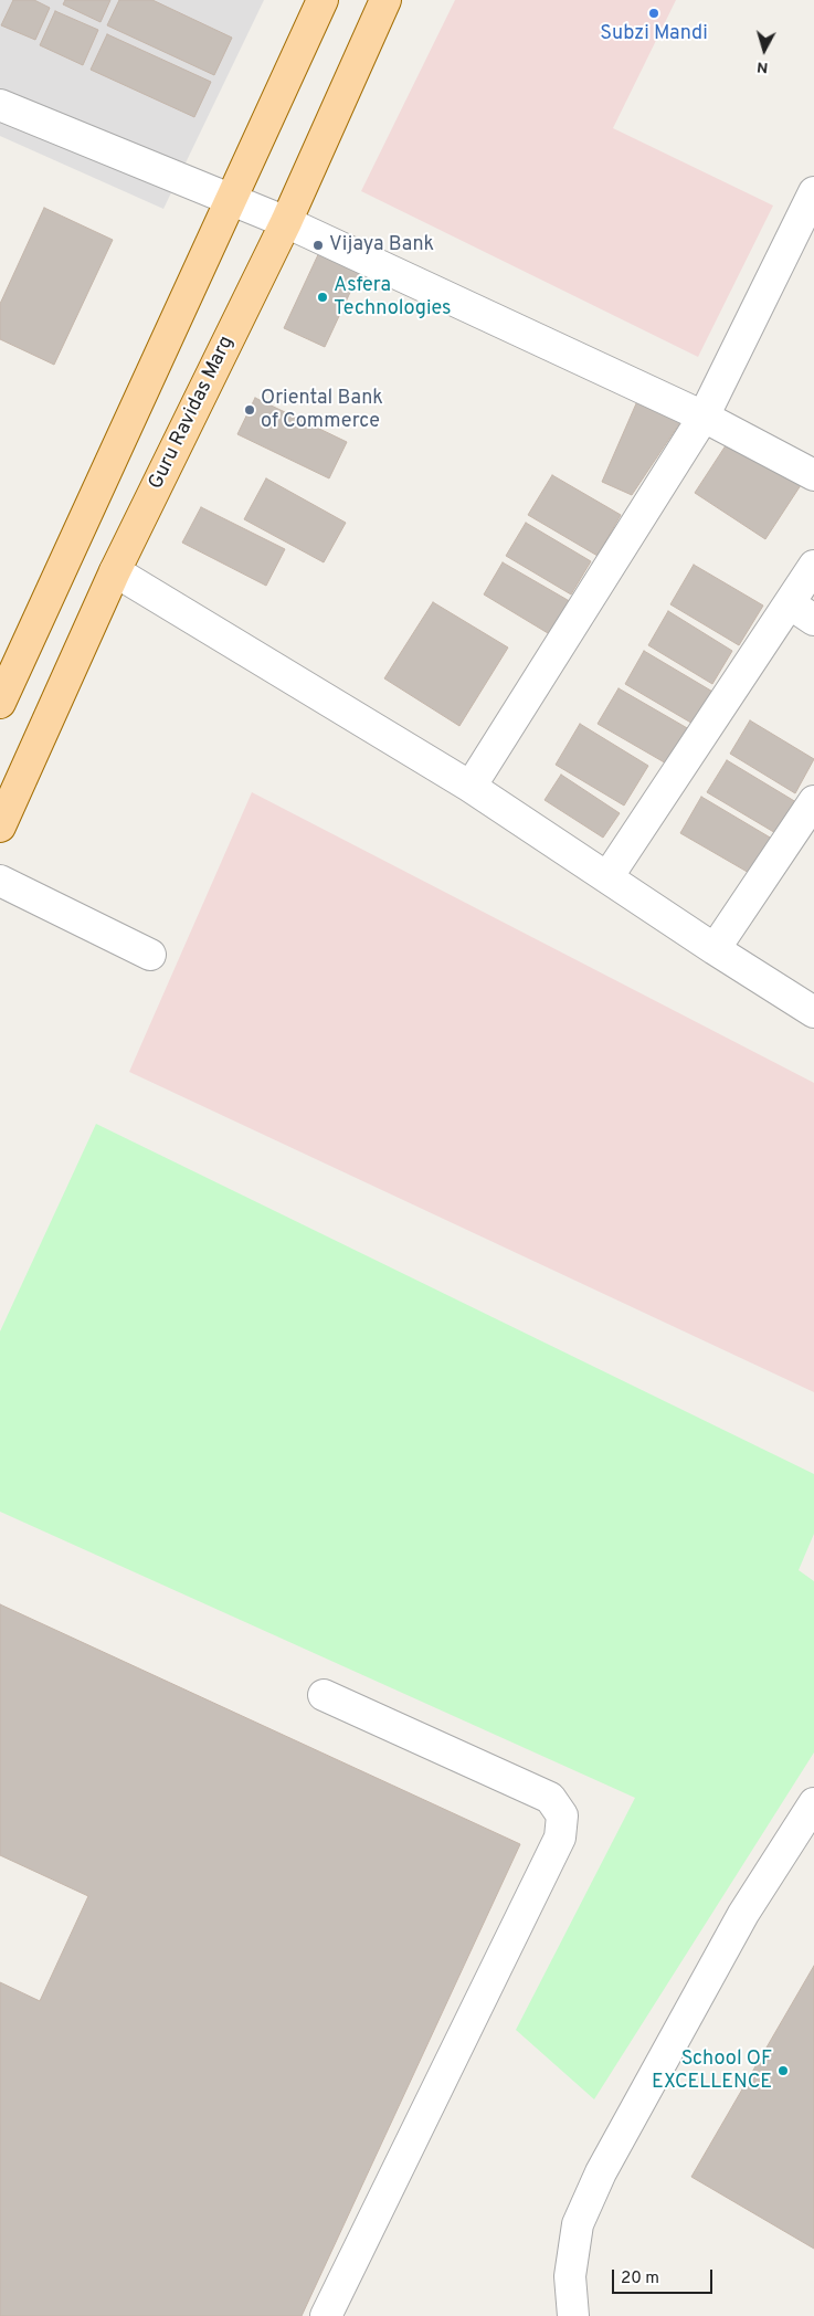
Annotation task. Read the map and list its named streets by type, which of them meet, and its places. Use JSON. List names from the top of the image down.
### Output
{
  "streets": {
    "main road": ["Guru Ravidas Marg"]
  },
  "places": [
    "Subzi Mandi",
    "Vijaya Bank",
    "Asfera Technologies",
    "Oriental Bank of Commerce",
    "School OF EXCELLENCE"
  ],
  "scale_bar": "20 m",
  "north": "bottom"
}
